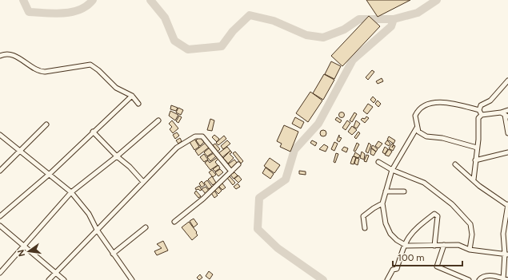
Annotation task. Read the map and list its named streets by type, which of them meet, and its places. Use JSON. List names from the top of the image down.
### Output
{
  "scale_bar": "100 m",
  "north": "left"
}
